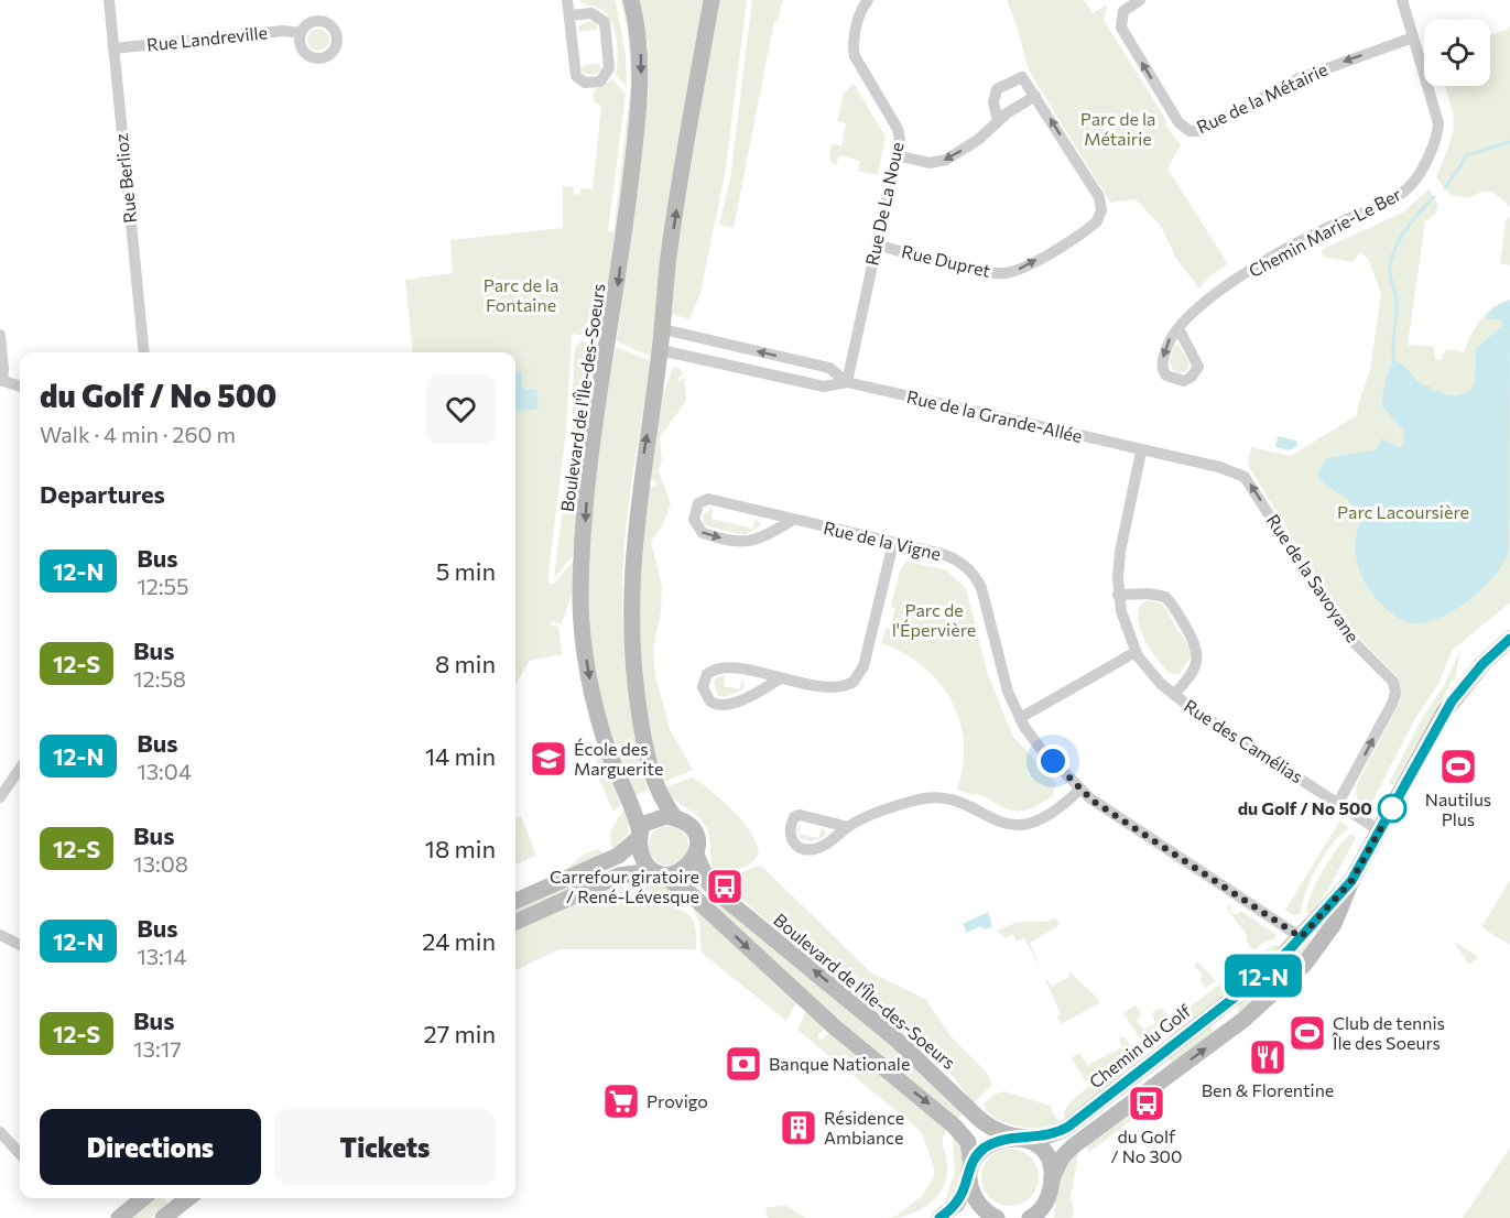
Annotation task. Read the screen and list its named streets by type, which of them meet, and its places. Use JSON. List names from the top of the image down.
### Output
{
  "streets": {
    "street": [
      "Rue Landreville",
      "Rue de la Métairie",
      "Rue Berlioz",
      "Rue De La Noue",
      "Chemin Marie-Le Ber",
      "Rue Dupret",
      "Boulevard de l'Île-des-Soeurs",
      "Rue de la Grande-Allée",
      "Rue de la Vigne",
      "Rue de la Savoyane",
      "Rue des Camélias",
      "Chemin du Golf"
    ]
  },
  "crossings": [
    ["Rue Landreville", "Rue Berlioz"],
    ["Rue de la Métairie", "Chemin Marie-Le Ber"],
    ["Rue De La Noue", "Rue Dupret"],
    ["Rue De La Noue", "Rue de la Grande-Allée"],
    ["Boulevard de l'Île-des-Soeurs", "Chemin du Golf"],
    ["Rue de la Grande-Allée", "Rue de la Savoyane"],
    ["Rue de la Grande-Allée", "Rue des Camélias"],
    ["Rue de la Vigne", "Chemin du Golf"],
    ["Rue de la Savoyane", "Rue des Camélias"],
    ["Rue des Camélias", "Chemin du Golf"]
  ],
  "one_way": ["Rue de la Savoyane"],
  "parks": [
    "Parc de la Métairie",
    "Parc de la Fontaine",
    "Parc Lacoursière",
    "Parc de l'Épervière"
  ],
  "places": {
    "school or university": ["École des Marguerite"],
    "sports": ["Nautilus Plus", "Club de tennis Île des Soeurs"],
    "other": ["du Golf / No 500"],
    "bus stop": ["Carrefour giratoire / René-Lévesque", "du Golf / No 300"],
    "restaurant": ["Ben & Florentine"],
    "bank": ["Banque Nationale"],
    "supermarket": ["Provigo"],
    "building": ["Résidence Ambiance"]
  },
  "lines": ["bus line 12-N"],
  "page": {
    "on_map": "12-N",
    "heading": [
      ["du Golf / No 500", "Walk · 4 min · 260 m"],
      "Departures"
    ],
    "list": [
      {
        "mark": "12-N",
        "name": "Bus",
        "note": "12:55",
        "value": "5 min"
      },
      {
        "mark": "12-S",
        "name": "Bus",
        "note": "12:58",
        "value": "8 min"
      },
      {
        "mark": "12-N",
        "name": "Bus",
        "note": "13:04",
        "value": "14 min"
      },
      {
        "mark": "12-S",
        "name": "Bus",
        "note": "13:08",
        "value": "18 min"
      },
      {
        "mark": "12-N",
        "name": "Bus",
        "note": "13:14",
        "value": "24 min"
      },
      {
        "mark": "12-S",
        "name": "Bus",
        "note": "13:17",
        "value": "27 min"
      }
    ],
    "buttons": ["Directions", "Tickets"]
  }
}
